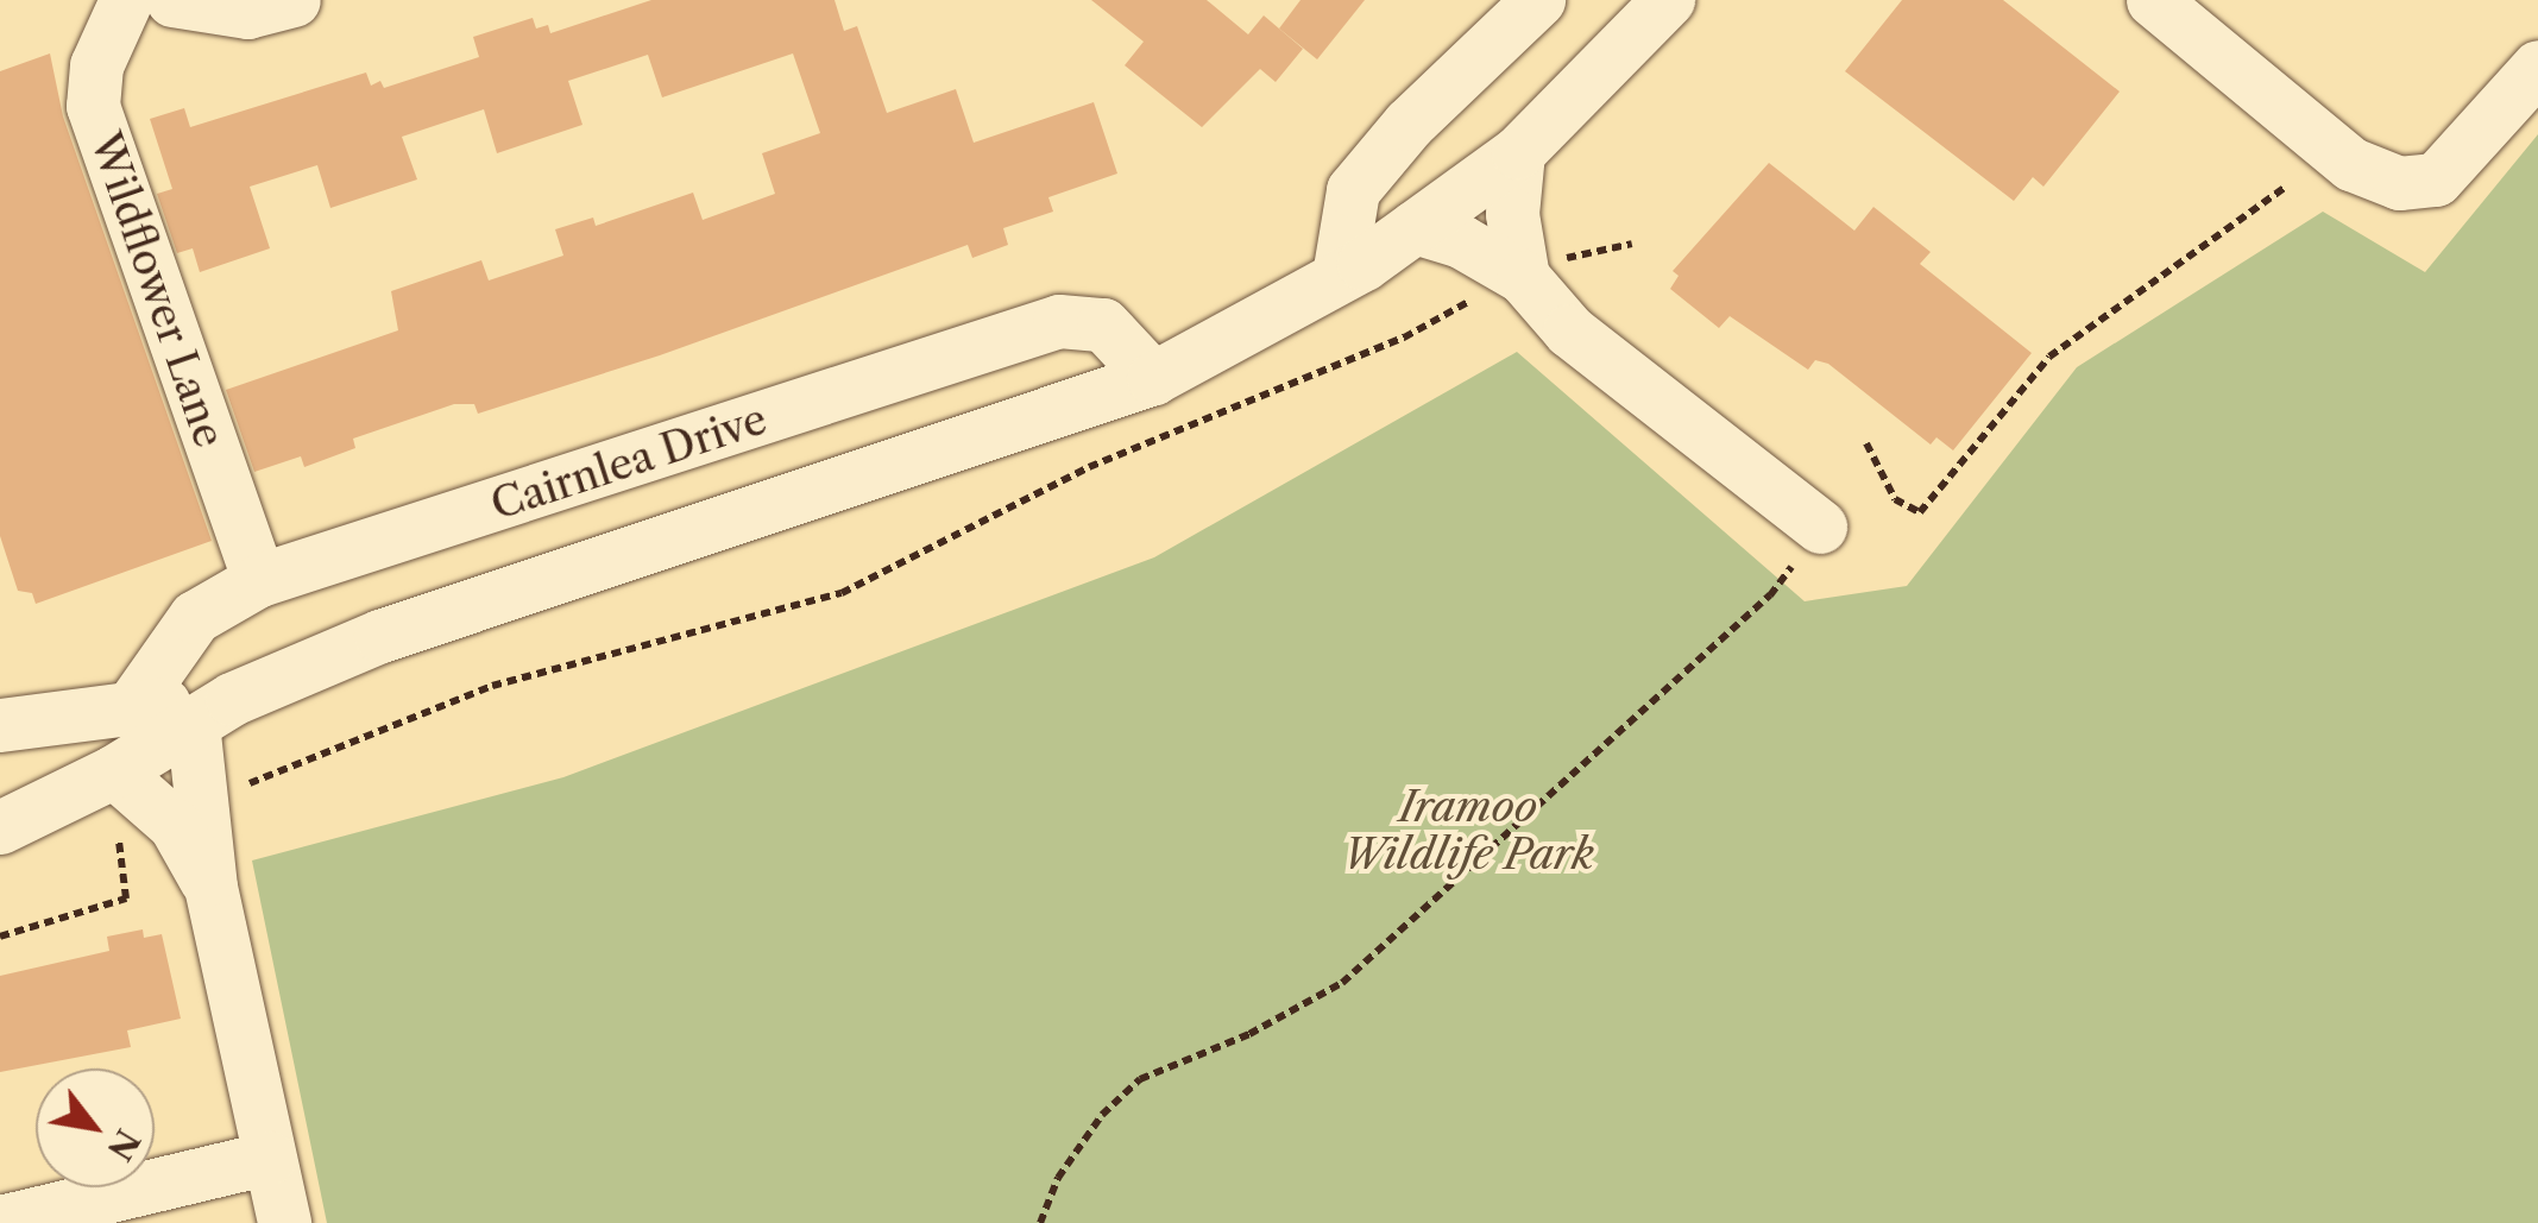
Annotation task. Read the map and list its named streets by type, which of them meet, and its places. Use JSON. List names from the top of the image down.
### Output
{
  "streets": {
    "street": ["Wildflower Lane", "Cairnlea Drive"]
  },
  "crossings": [
    ["Wildflower Lane", "Cairnlea Drive"]
  ],
  "parks": ["Iramoo Wildlife Park"],
  "north": "bottom right"
}
